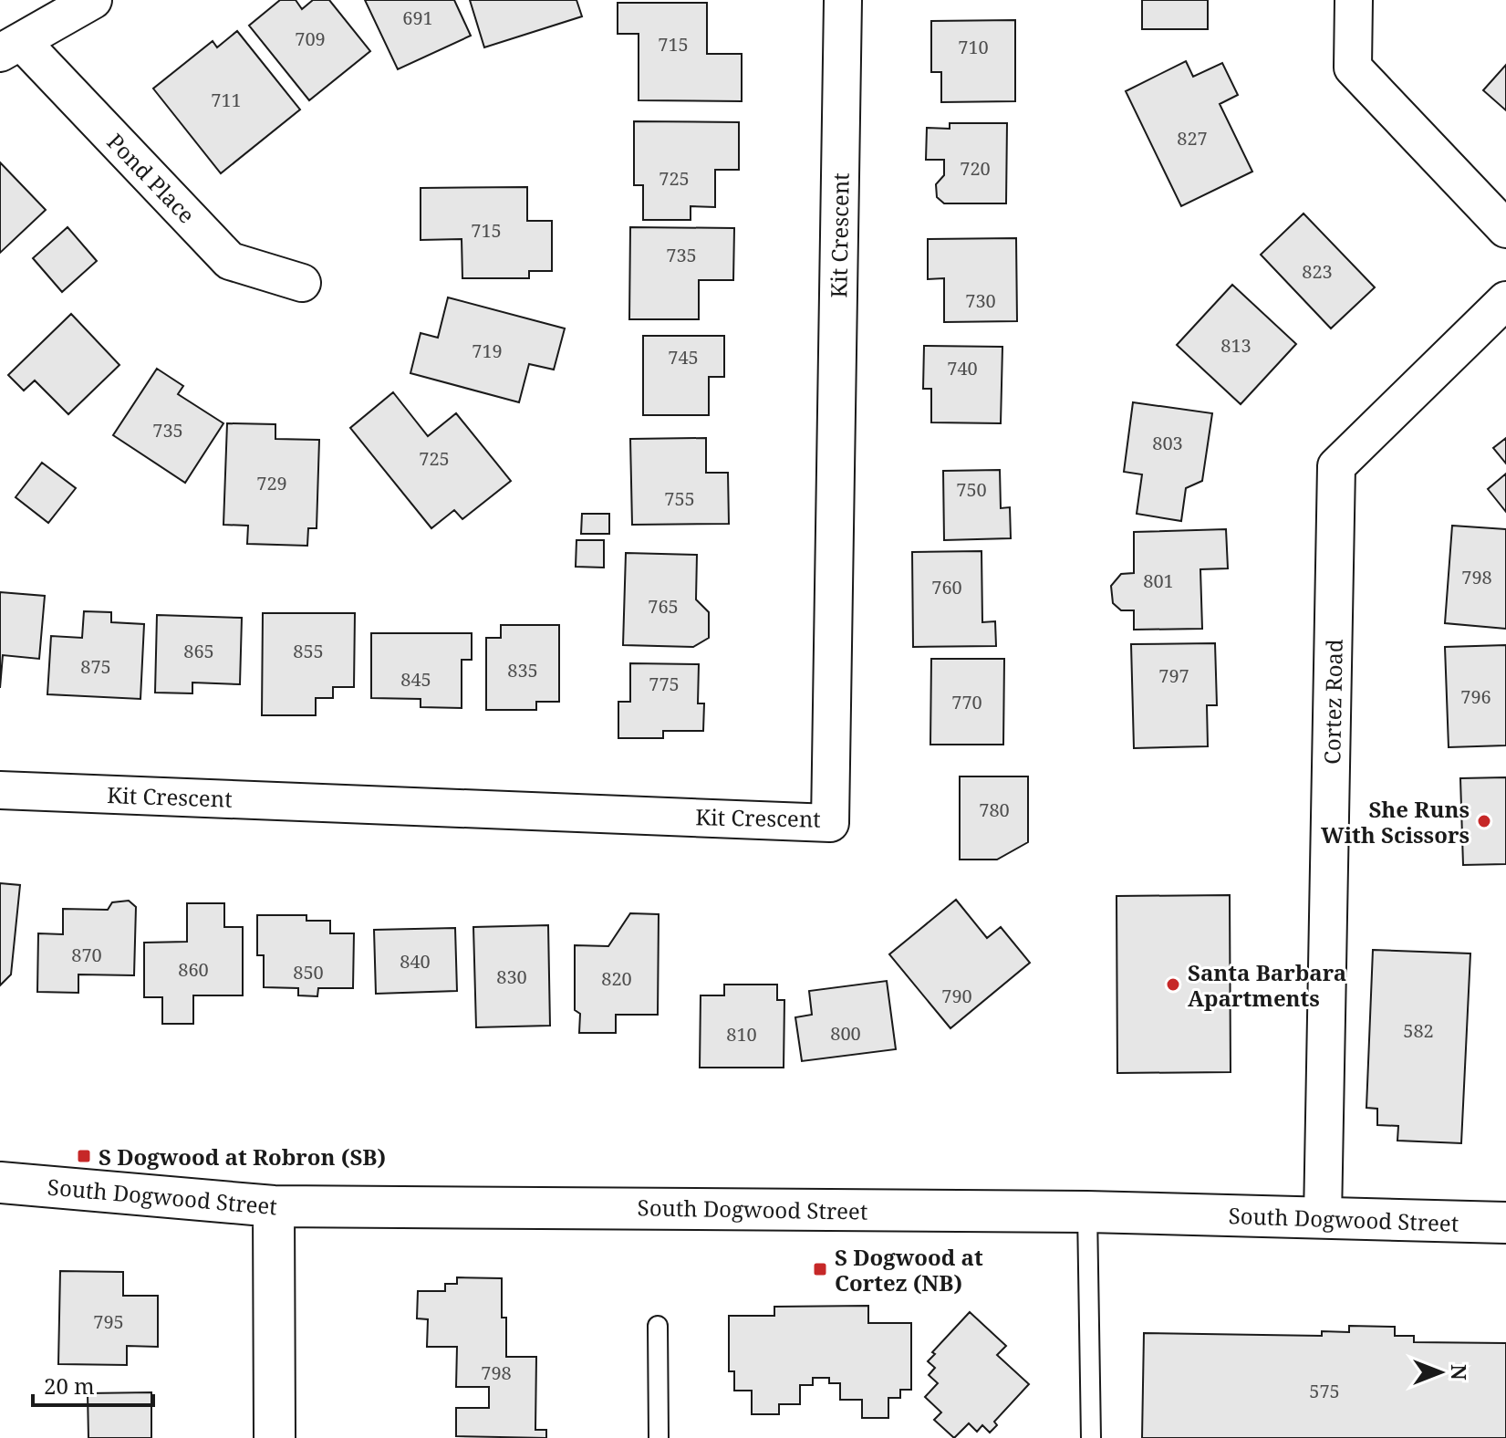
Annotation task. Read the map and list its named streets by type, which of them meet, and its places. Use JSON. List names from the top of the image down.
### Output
{
  "streets": {
    "main road": ["South Dogwood Street"],
    "street": ["Pond Place", "Kit Crescent", "Cortez Road"]
  },
  "crossings": [
    ["Cortez Road", "South Dogwood Street"]
  ],
  "places": {
    "other": ["She Runs With Scissors", "Santa Barbara Apartments"],
    "transit": ["S Dogwood at Robron (SB)", "S Dogwood at Cortez (NB)"]
  },
  "house_numbers": [
    "691",
    "709",
    "715",
    "710",
    "711",
    "827",
    "720",
    "725",
    "715",
    "735",
    "823",
    "730",
    "813",
    "719",
    "745",
    "740",
    "735",
    "803",
    "725",
    "729",
    "750",
    "755",
    "798",
    "801",
    "760",
    "765",
    "865",
    "855",
    "875",
    "835",
    "797",
    "845",
    "775",
    "796",
    "770",
    "780",
    "870",
    "840",
    "860",
    "850",
    "830",
    "820",
    "790",
    "582",
    "800",
    "810",
    "795",
    "798",
    "575"
  ],
  "scale_bar": "20 m",
  "north": "right"
}
